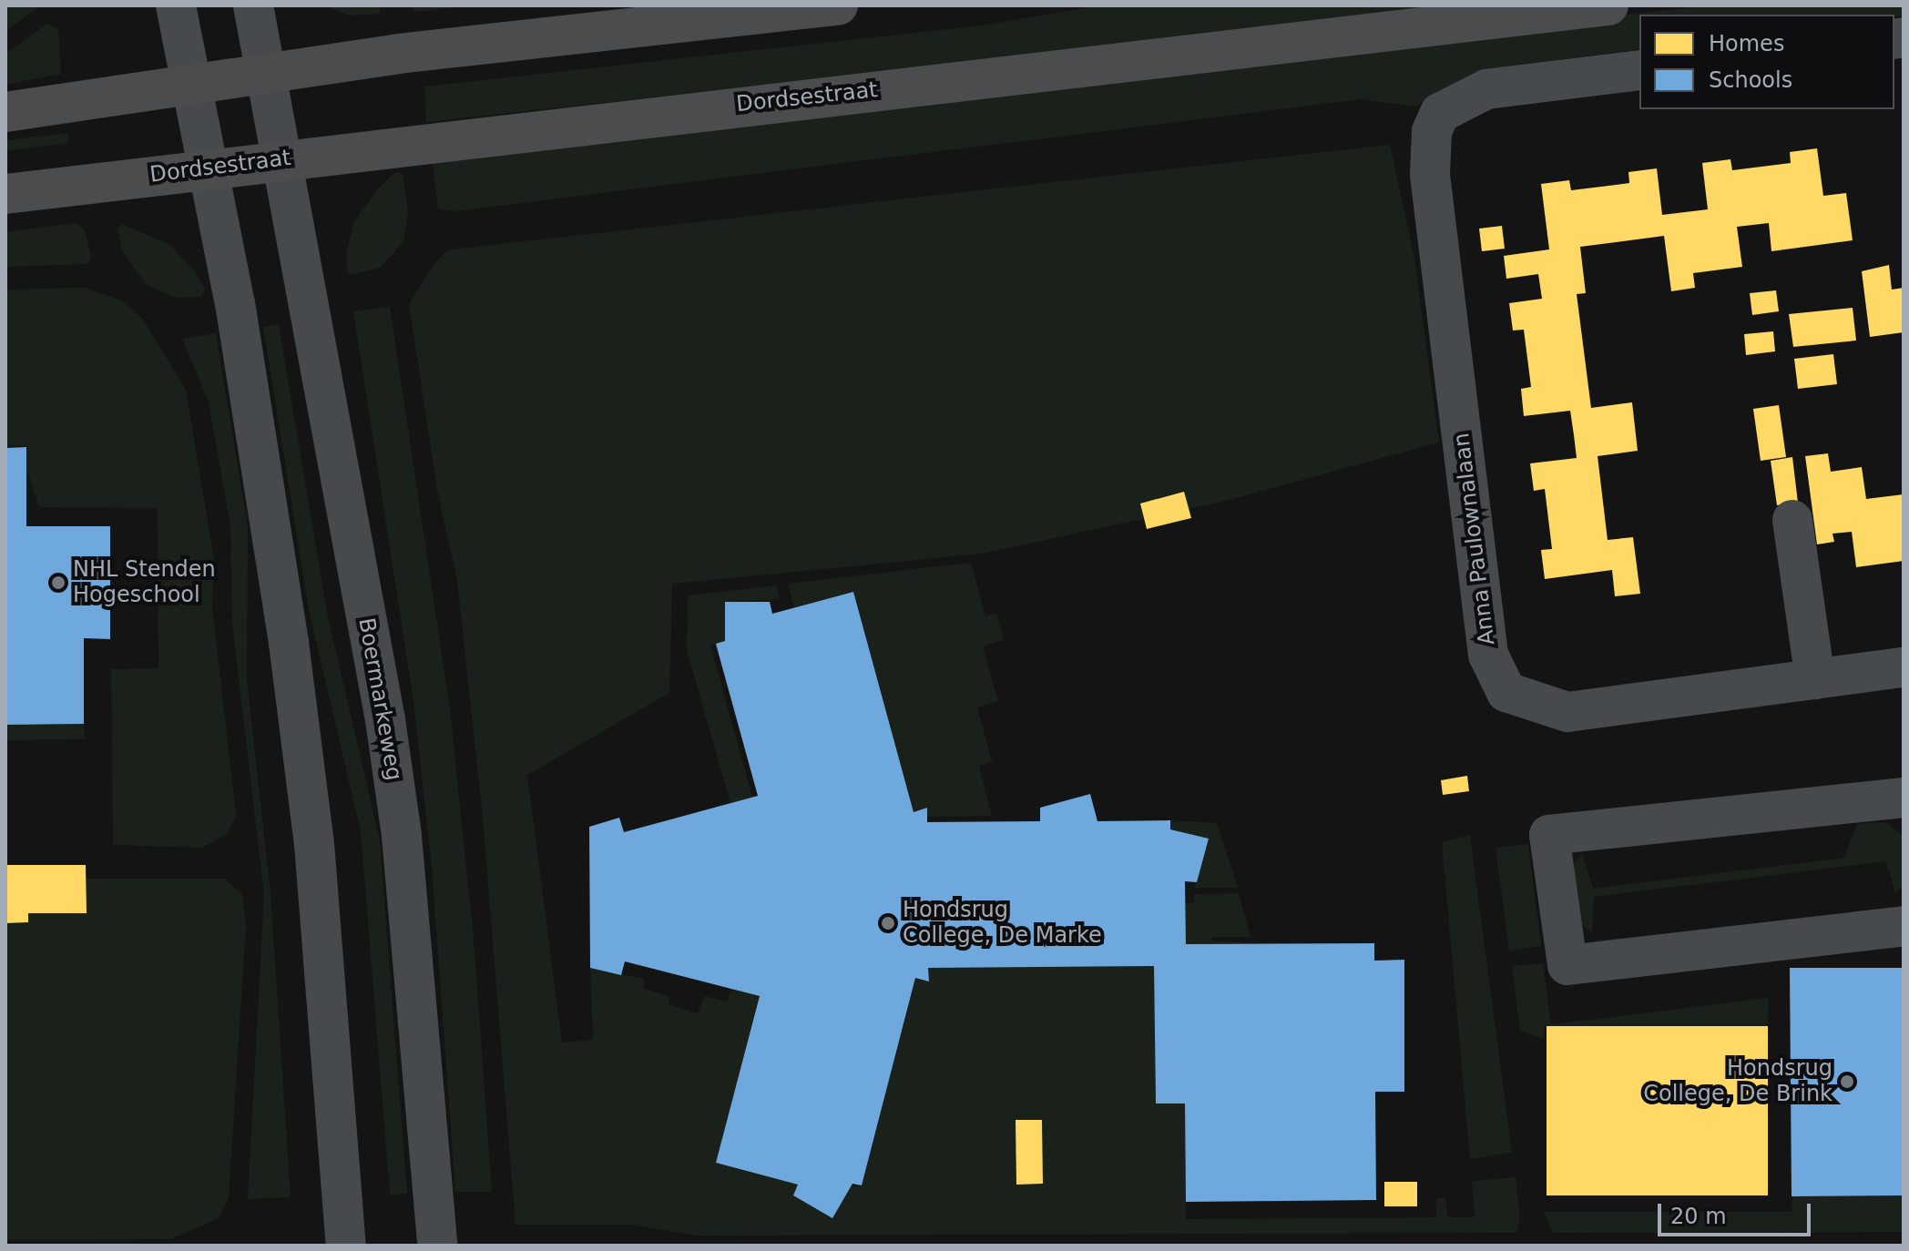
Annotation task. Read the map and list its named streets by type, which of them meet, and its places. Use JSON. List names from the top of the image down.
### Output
{
  "streets": {
    "main road": ["Dordsestraat"],
    "street": ["Anna Paulownalaan", "Boermarkeweg"]
  },
  "crossings": [
    ["Dordsestraat", "Boermarkeweg"]
  ],
  "places": ["NHL Stenden Hogeschool", "Hondsrug College, De Marke", "Hondsrug College, De Brink"],
  "legend": ["Homes", "Schools"],
  "scale_bar": "20 m"
}
